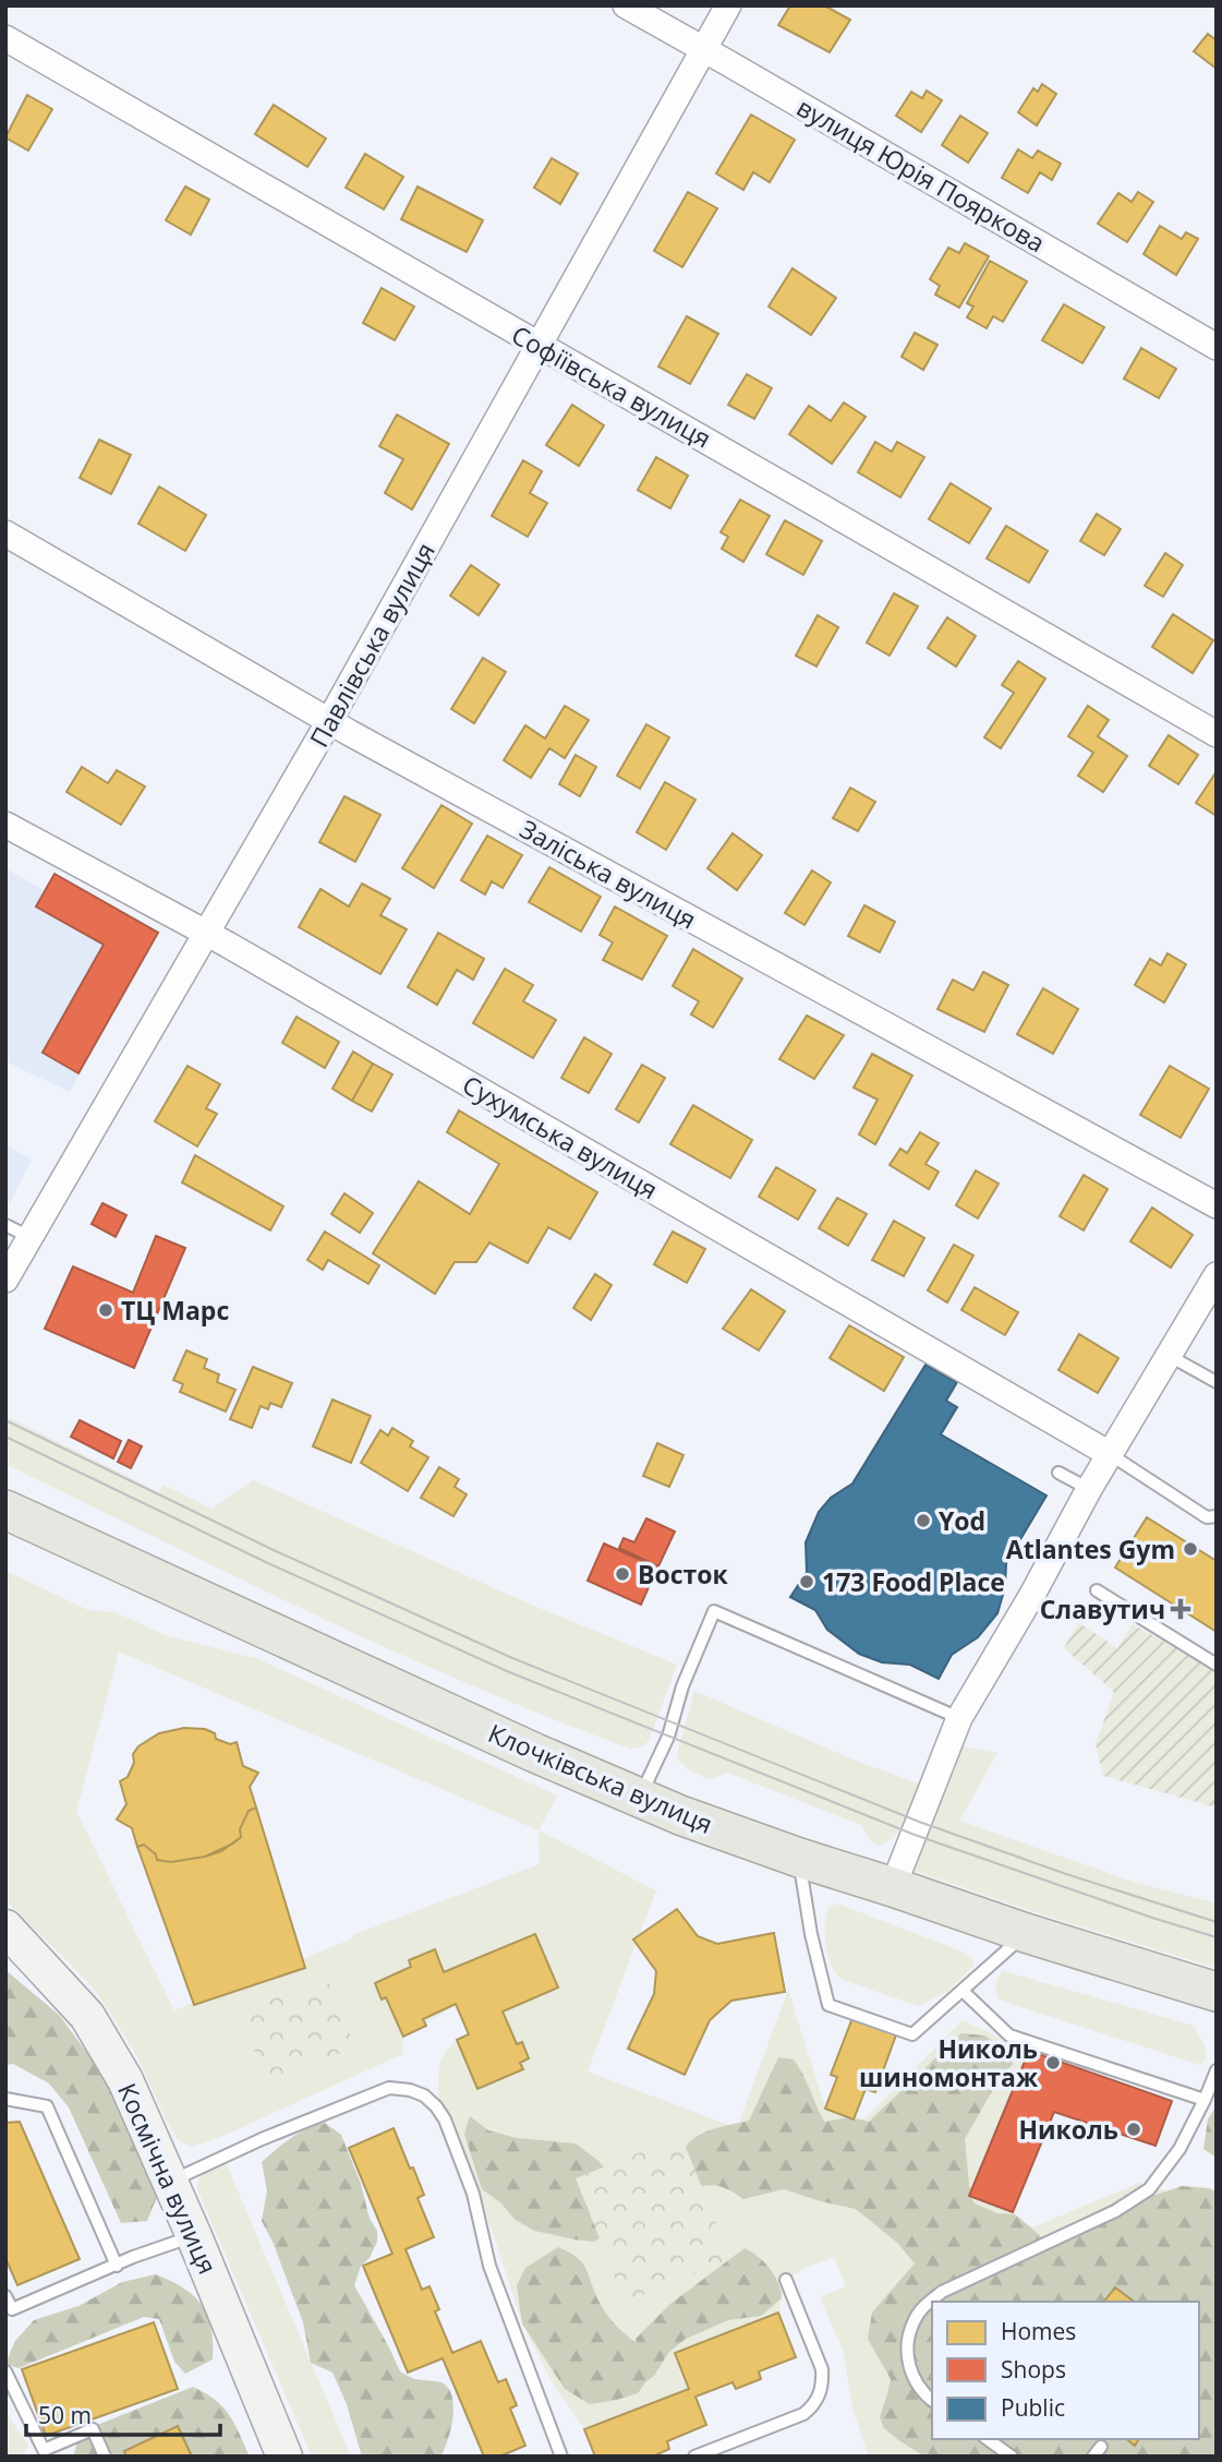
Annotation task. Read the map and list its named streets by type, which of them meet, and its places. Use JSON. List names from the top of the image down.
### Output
{
  "streets": {
    "main road": ["Клочківська вулиця"],
    "street": [
      "вулиця Юрія Пояркова",
      "Софіївська вулиця",
      "Павлівська вулиця",
      "Заліська вулиця",
      "Сухумська вулиця",
      "Космічна вулиця"
    ]
  },
  "crossings": [
    ["вулиця Юрія Пояркова", "Павлівська вулиця"],
    ["Софіївська вулиця", "Павлівська вулиця"],
    ["Павлівська вулиця", "Заліська вулиця"],
    ["Павлівська вулиця", "Сухумська вулиця"]
  ],
  "places": {
    "other": [
      "ТЦ Марс",
      "Yod",
      "Atlantes Gym",
      "Восток",
      "173 Food Place",
      "Николь шиномонтаж",
      "Николь"
    ],
    "health": ["Славутич"]
  },
  "legend": ["Homes", "Shops", "Public"],
  "scale_bar": "50 m"
}
